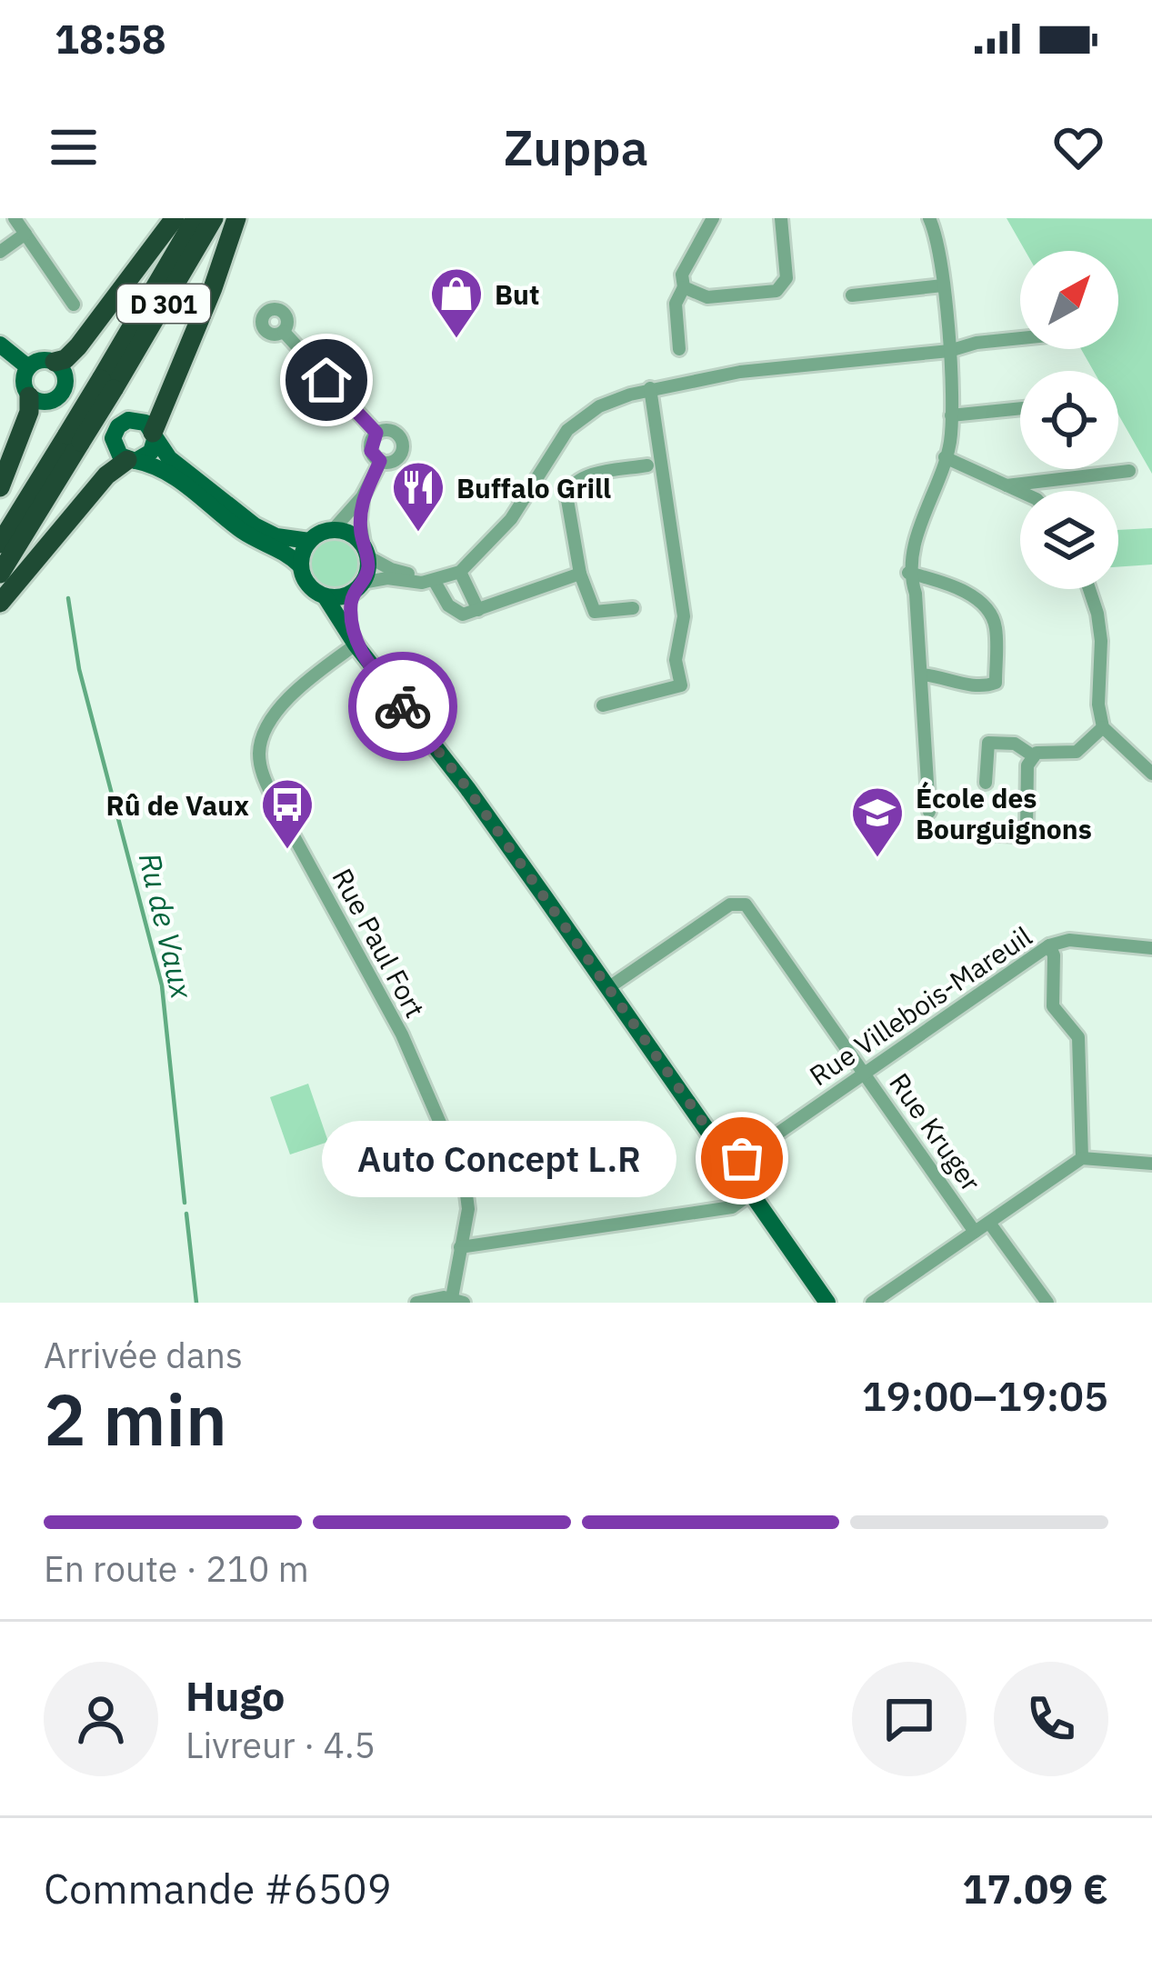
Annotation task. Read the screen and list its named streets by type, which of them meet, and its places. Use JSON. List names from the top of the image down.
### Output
{
  "streets": {
    "highway": ["D 301"],
    "street": ["Rue Paul Fort", "Rue Villebois-Mareuil", "Rue Kruger"]
  },
  "crossings": [
    ["Rue Villebois-Mareuil", "Rue Kruger"]
  ],
  "water": ["Ru de Vaux"],
  "places": {
    "shop": ["But"],
    "restaurant": ["Buffalo Grill"],
    "bus stop": ["Rû de Vaux"],
    "school or university": ["École des Bourguignons"],
    "other": ["Auto Concept L.R"]
  },
  "north": "top right",
  "page": {
    "status": "18:58",
    "header": "Zuppa",
    "bubble": "Auto Concept L.R",
    "heading": ["2 min", "Arrivée dans", "19:00–19:05"],
    "panel": [
      "Hugo",
      "Livreur · 4.5",
      "Commande #6509",
      "17.09 €"
    ],
    "bar": "En route · 210 m"
  }
}
